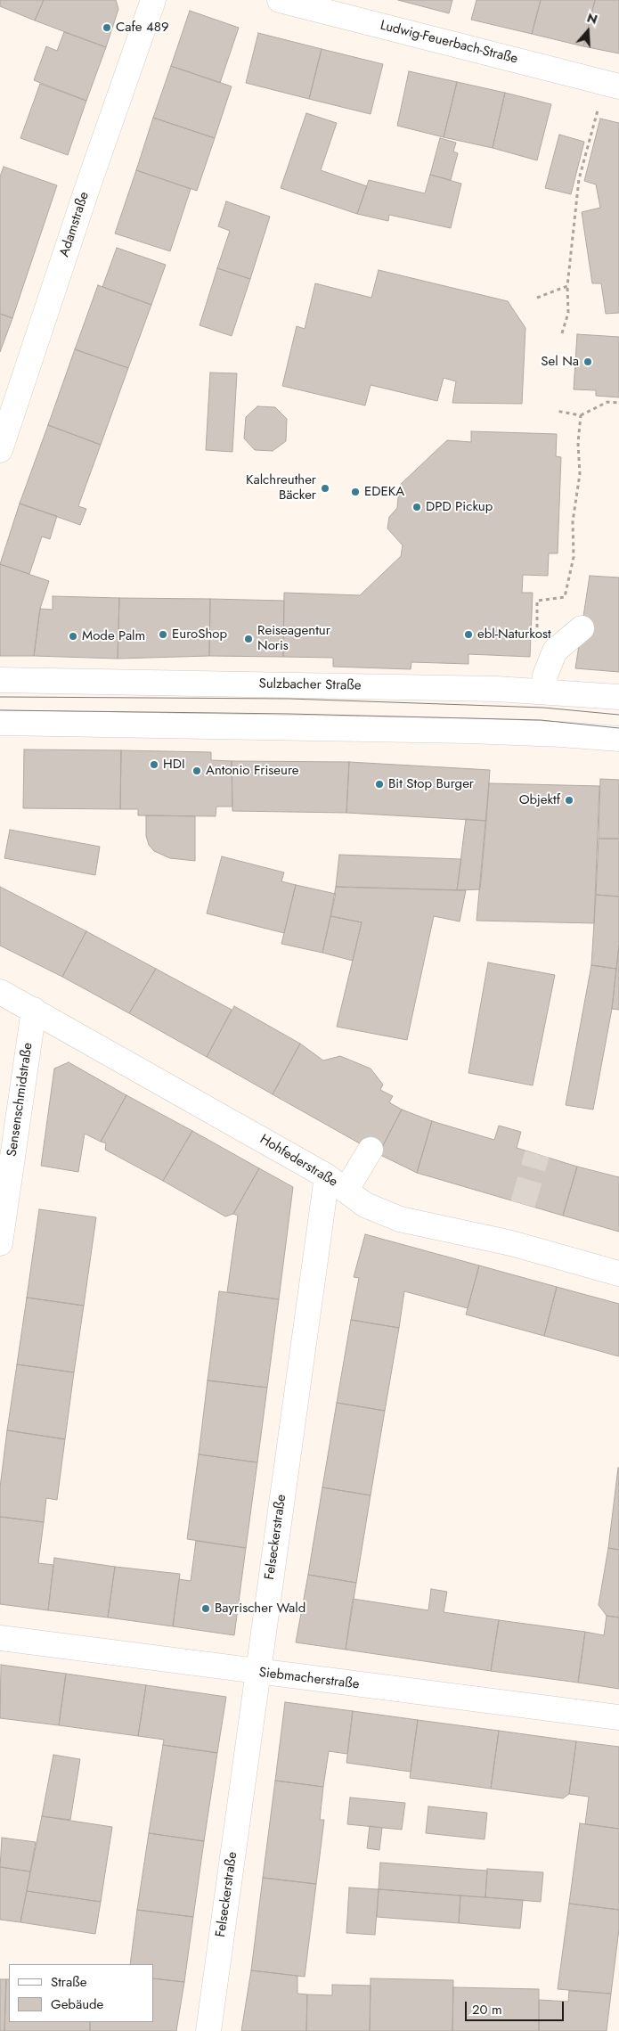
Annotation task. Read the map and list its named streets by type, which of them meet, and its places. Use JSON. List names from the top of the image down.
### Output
{
  "streets": {
    "street": [
      "Ludwig-Feuerbach-Straße",
      "Adamstraße",
      "Sulzbacher Straße",
      "Sensenschmidstraße",
      "Hohfederstraße",
      "Felseckerstraße",
      "Siebmacherstraße"
    ]
  },
  "crossings": [
    ["Sensenschmidstraße", "Hohfederstraße"],
    ["Hohfederstraße", "Felseckerstraße"],
    ["Felseckerstraße", "Siebmacherstraße"]
  ],
  "places": [
    "Cafe 489",
    "Sel Na",
    "Kalchreuther Bäcker",
    "EDEKA",
    "DPD Pickup",
    "EuroShop",
    "ebl-Naturkost",
    "Mode Palm",
    "Reiseagentur Noris",
    "HDI",
    "Antonio Friseure",
    "Bit Stop Burger",
    "Objektf",
    "Bayrischer Wald"
  ],
  "legend": ["Straße", "Gebäude"],
  "scale_bar": "20 m",
  "north": "top"
}
